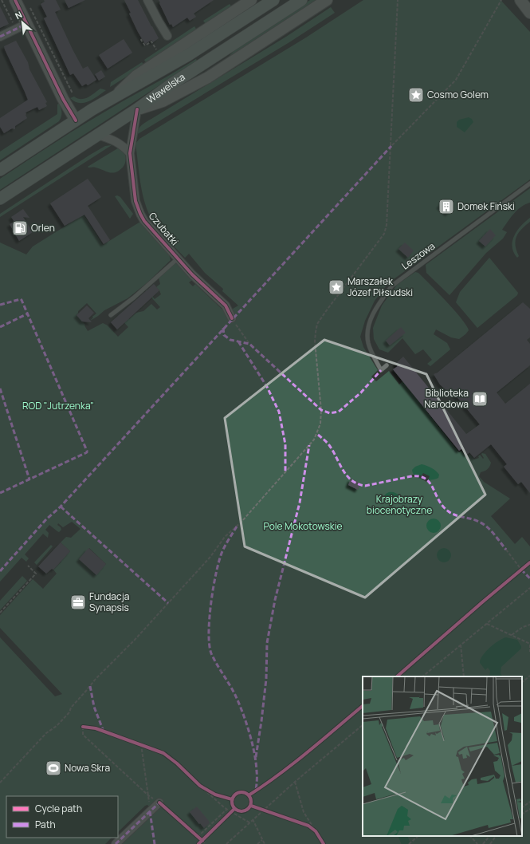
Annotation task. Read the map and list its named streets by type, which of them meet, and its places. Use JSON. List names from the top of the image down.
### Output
{
  "streets": {
    "main road": ["Wawelska"],
    "street": ["Czubatki"],
    "lane": ["Leszowa"]
  },
  "crossings": [
    ["Wawelska", "Czubatki"]
  ],
  "parks": ["ROD \"Jutrzenka\"", "Krajobrazy biocenotyczne", "Pole Mokotowskie"],
  "places": {
    "place": ["Cosmo Golem", "Marszałek Józef Piłsudski"],
    "building": ["Domek Fiński"],
    "fuel station": ["Orlen"],
    "library": ["Biblioteka Narodowa"],
    "office": ["Fundacja Synapsis"],
    "sports": ["Nowa Skra"]
  },
  "legend": ["Cycle path", "Path"],
  "north": "top left"
}
